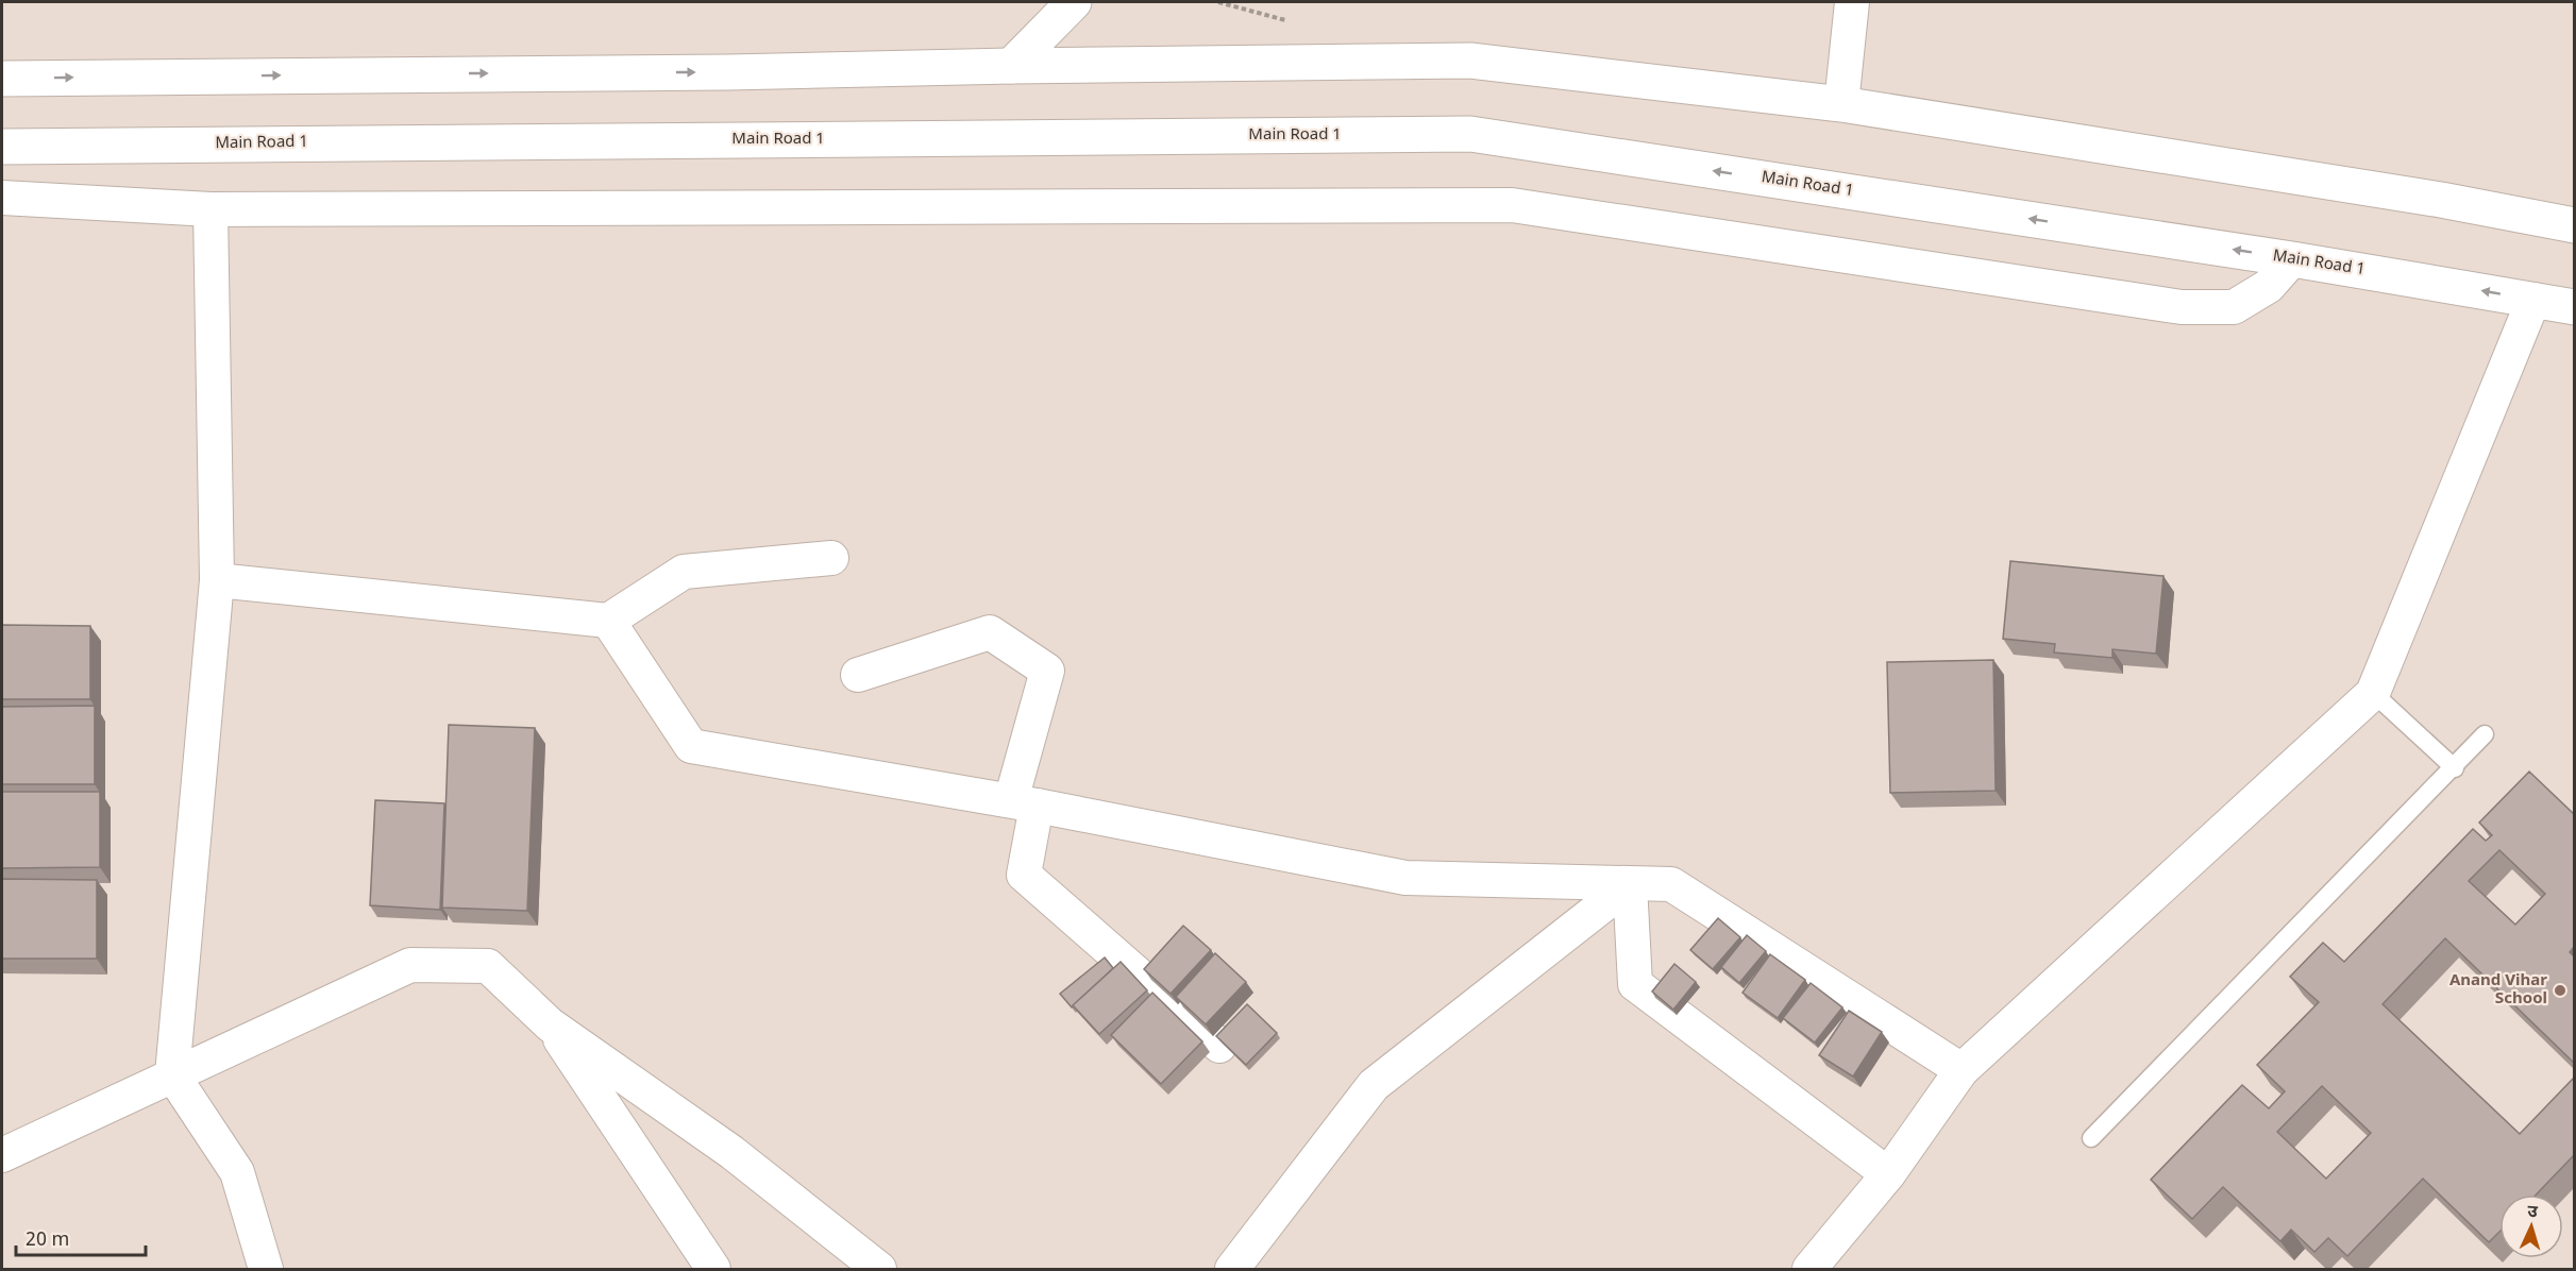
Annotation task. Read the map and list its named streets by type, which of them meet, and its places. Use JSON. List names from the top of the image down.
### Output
{
  "streets": {
    "main road": ["Main Road 1"]
  },
  "places": ["Anand Vihar School"],
  "scale_bar": "20 m",
  "north": "top"
}
